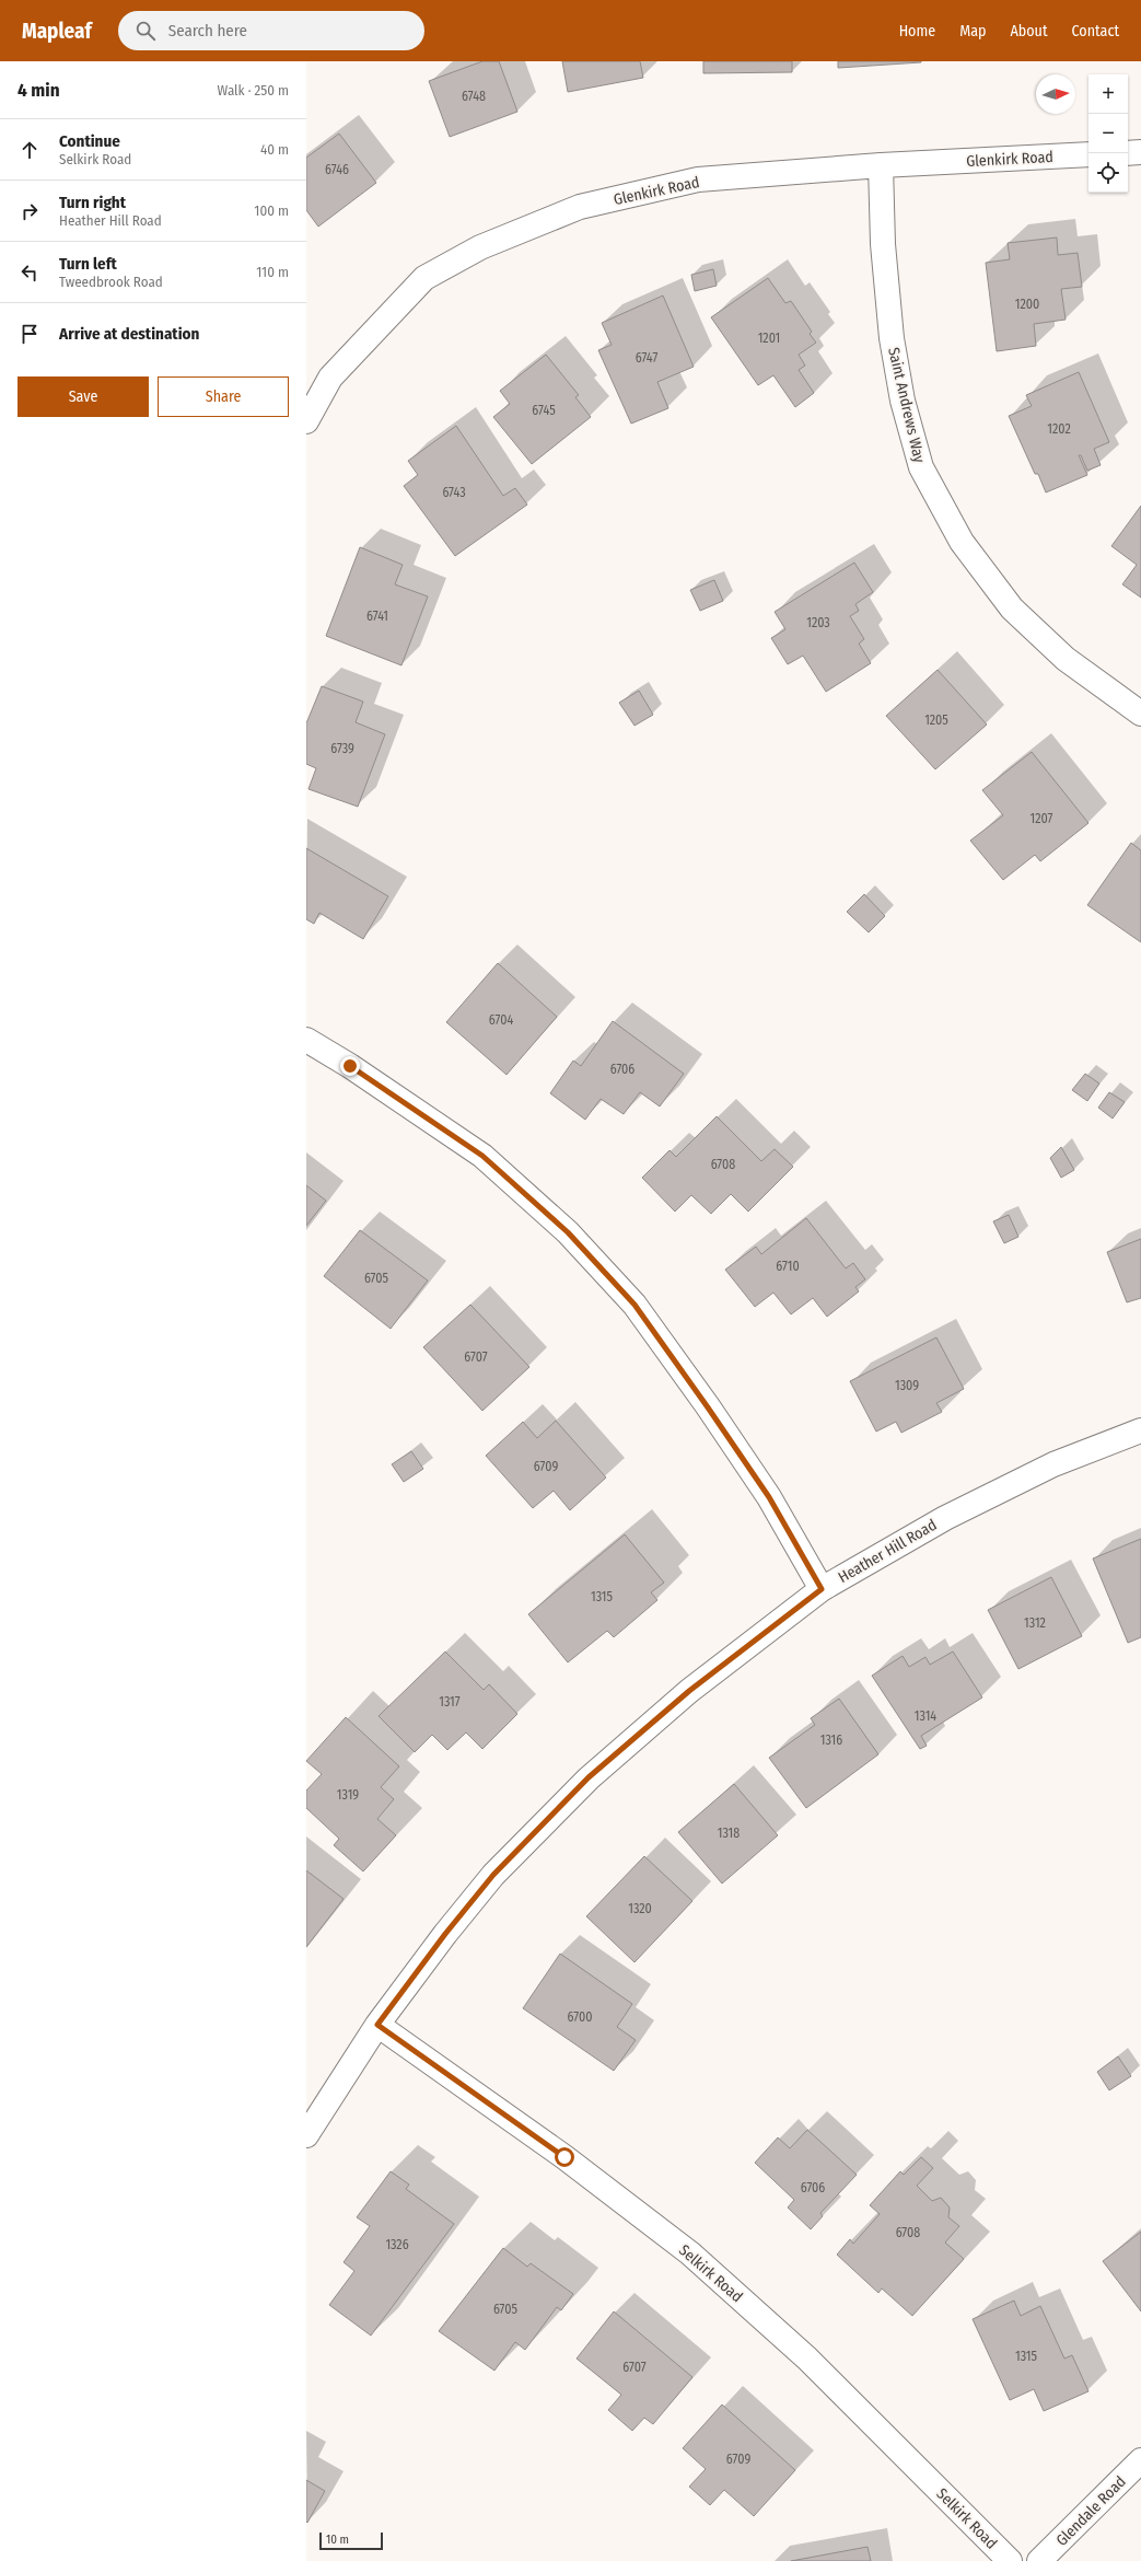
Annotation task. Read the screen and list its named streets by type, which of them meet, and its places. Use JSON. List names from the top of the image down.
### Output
{
  "streets": {
    "street": [
      "Glenkirk Road",
      "Saint Andrews Way",
      "Heather Hill Road",
      "Selkirk Road",
      "Glendale Road"
    ]
  },
  "crossings": [
    ["Glenkirk Road", "Saint Andrews Way"],
    ["Heather Hill Road", "Selkirk Road"]
  ],
  "house_numbers": [
    "6748",
    "6746",
    "1200",
    "1201",
    "6747",
    "6745",
    "1202",
    "6743",
    "6741",
    "1203",
    "1205",
    "6739",
    "1207",
    "6704",
    "6706",
    "6708",
    "6710",
    "6705",
    "6707",
    "1309",
    "6709",
    "1315",
    "1312",
    "1317",
    "1314",
    "1316",
    "1319",
    "1318",
    "1320",
    "6700",
    "6706",
    "6708",
    "1326",
    "6705",
    "1315",
    "6707",
    "6709"
  ],
  "scale_bar": "10 m",
  "north": "right",
  "page": {
    "header": "Mapleaf",
    "search": "Search here",
    "nav": [
      "Home",
      "Map",
      "About",
      "Contact"
    ],
    "heading": ["4 min", "Walk · 250 m"],
    "map_buttons": ["+", "−"],
    "list": [
      ["Continue", "Selkirk Road", "40 m"],
      ["Turn right", "Heather Hill Road", "100 m"],
      ["Turn left", "Tweedbrook Road", "110 m"],
      "Arrive at destination"
    ],
    "buttons": ["Save", "Share"],
    "scale": "10 m"
  }
}
